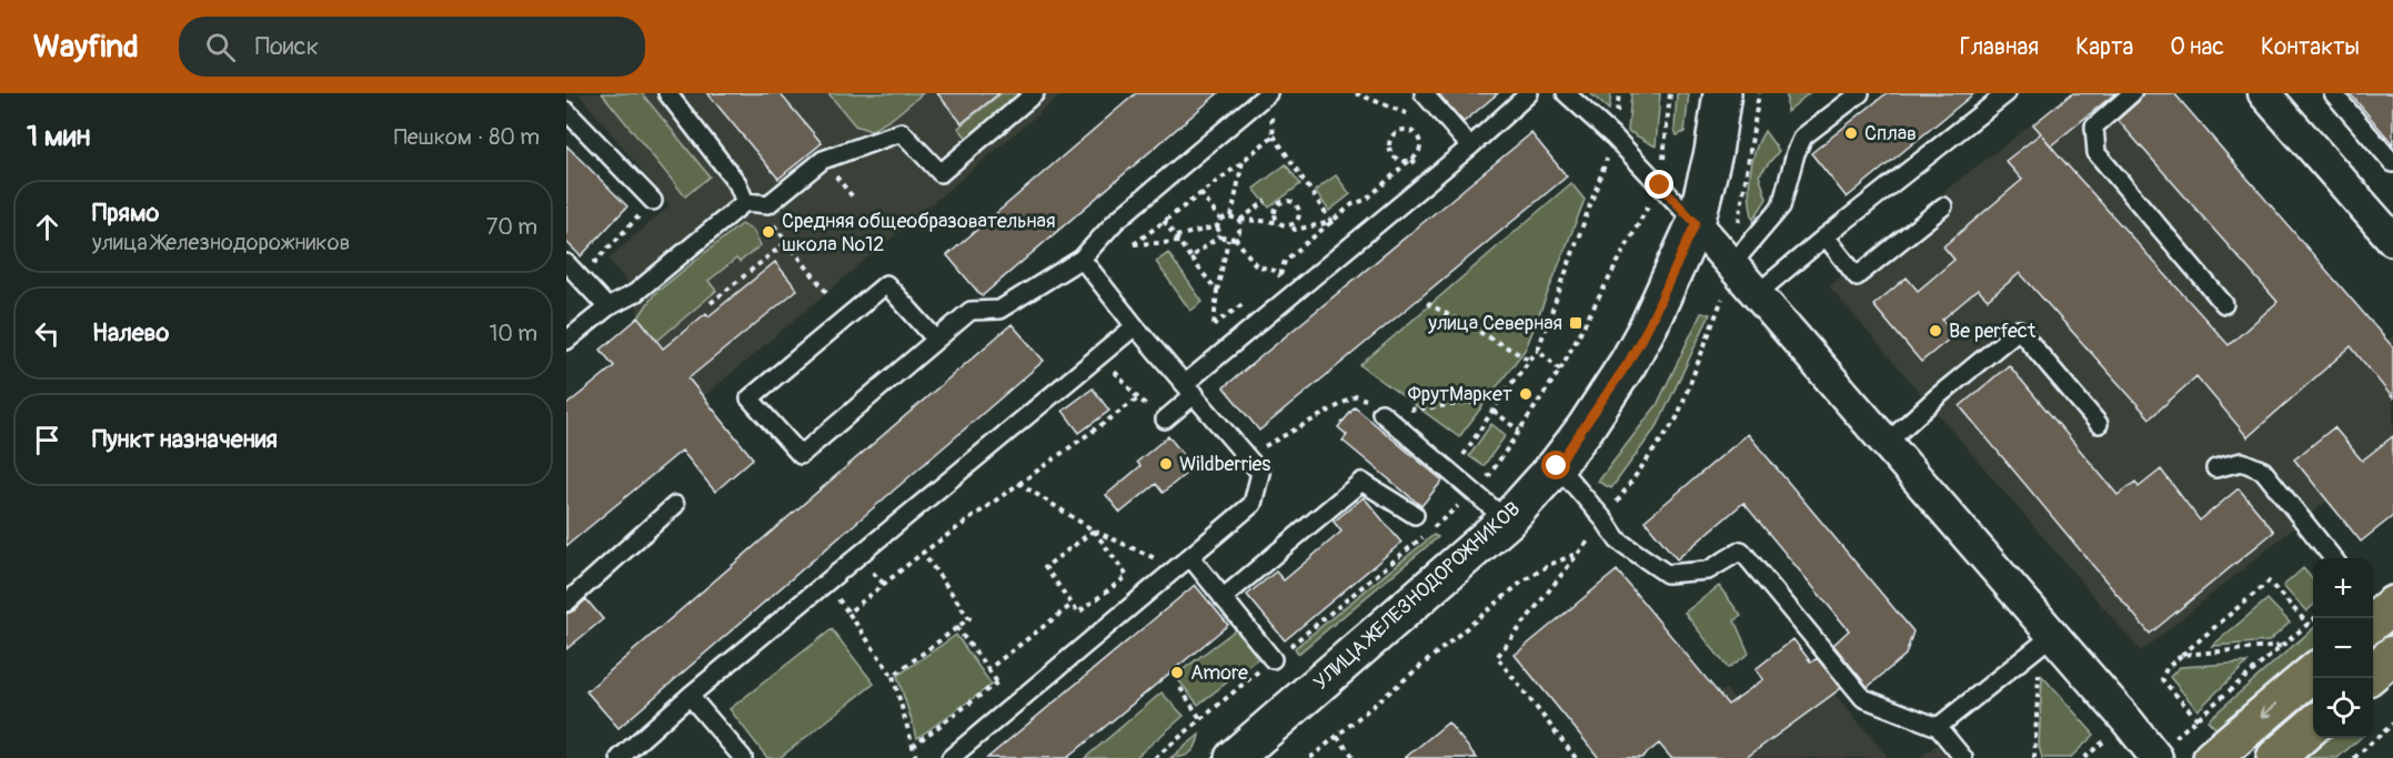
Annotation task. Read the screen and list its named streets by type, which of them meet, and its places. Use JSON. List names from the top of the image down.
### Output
{
  "streets": {
    "street": ["УЛИЦА ЖЕЛЕЗНОДОРОЖНИКОВ"]
  },
  "places": {
    "other": [
      "Сплав",
      "Средняя общеобразовательная школа №12",
      "Be perfect",
      "ФрутМаркет",
      "Wildberries",
      "Amore"
    ],
    "transit": ["улица Северная"]
  },
  "page": {
    "header": "Wayfind",
    "search": "Поиск",
    "nav": [
      "Главная",
      "Карта",
      "О нас",
      "Контакты"
    ],
    "heading": ["1 мин", "Пешком · 80 m"],
    "list": [
      ["Прямо", "улица Железнодорожников", "70 m"],
      ["Налево", "10 m"],
      "Пункт назначения"
    ],
    "map_buttons": ["+", "−"]
  }
}
